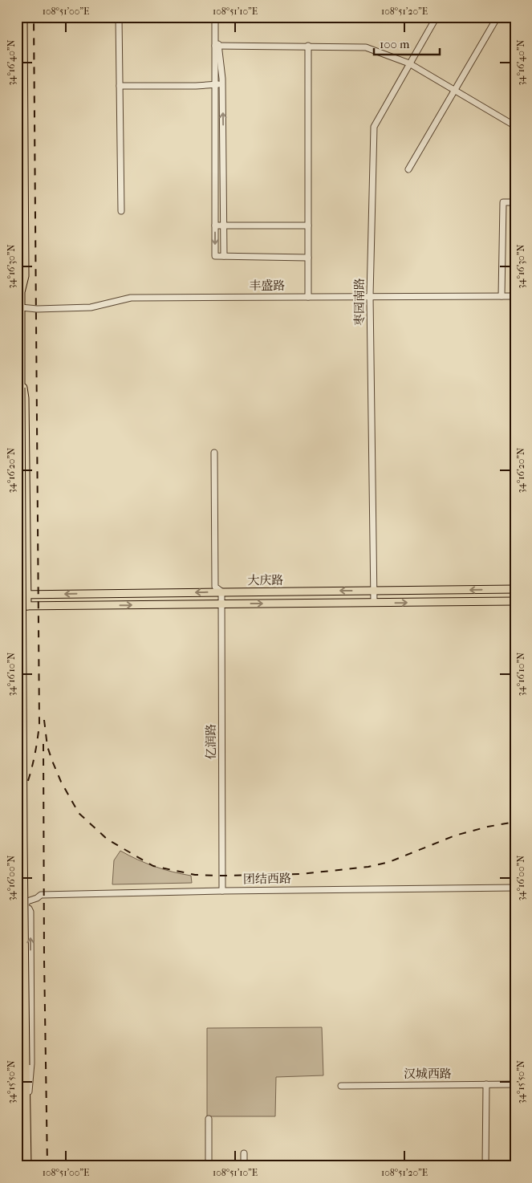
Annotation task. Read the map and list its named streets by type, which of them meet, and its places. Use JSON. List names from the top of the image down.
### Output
{
  "streets": {
    "main road": ["大庆路"],
    "street": [
      "丰盛路",
      "枣园南路",
      "亿润路",
      "团结西路",
      "汉城西路"
    ]
  },
  "crossings": [
    ["丰盛路", "枣园南路"],
    ["枣园南路", "大庆路"],
    ["大庆路", "亿润路"],
    ["亿润路", "团结西路"]
  ],
  "scale_bar": "100 m",
  "coordinates": [
    "108°51'00\"E",
    "108°51'10\"E",
    "108°51'20\"E",
    "34°16'40\"N",
    "34°16'30\"N",
    "34°16'20\"N",
    "34°16'10\"N",
    "34°16'00\"N",
    "34°15'50\"N"
  ]
}
